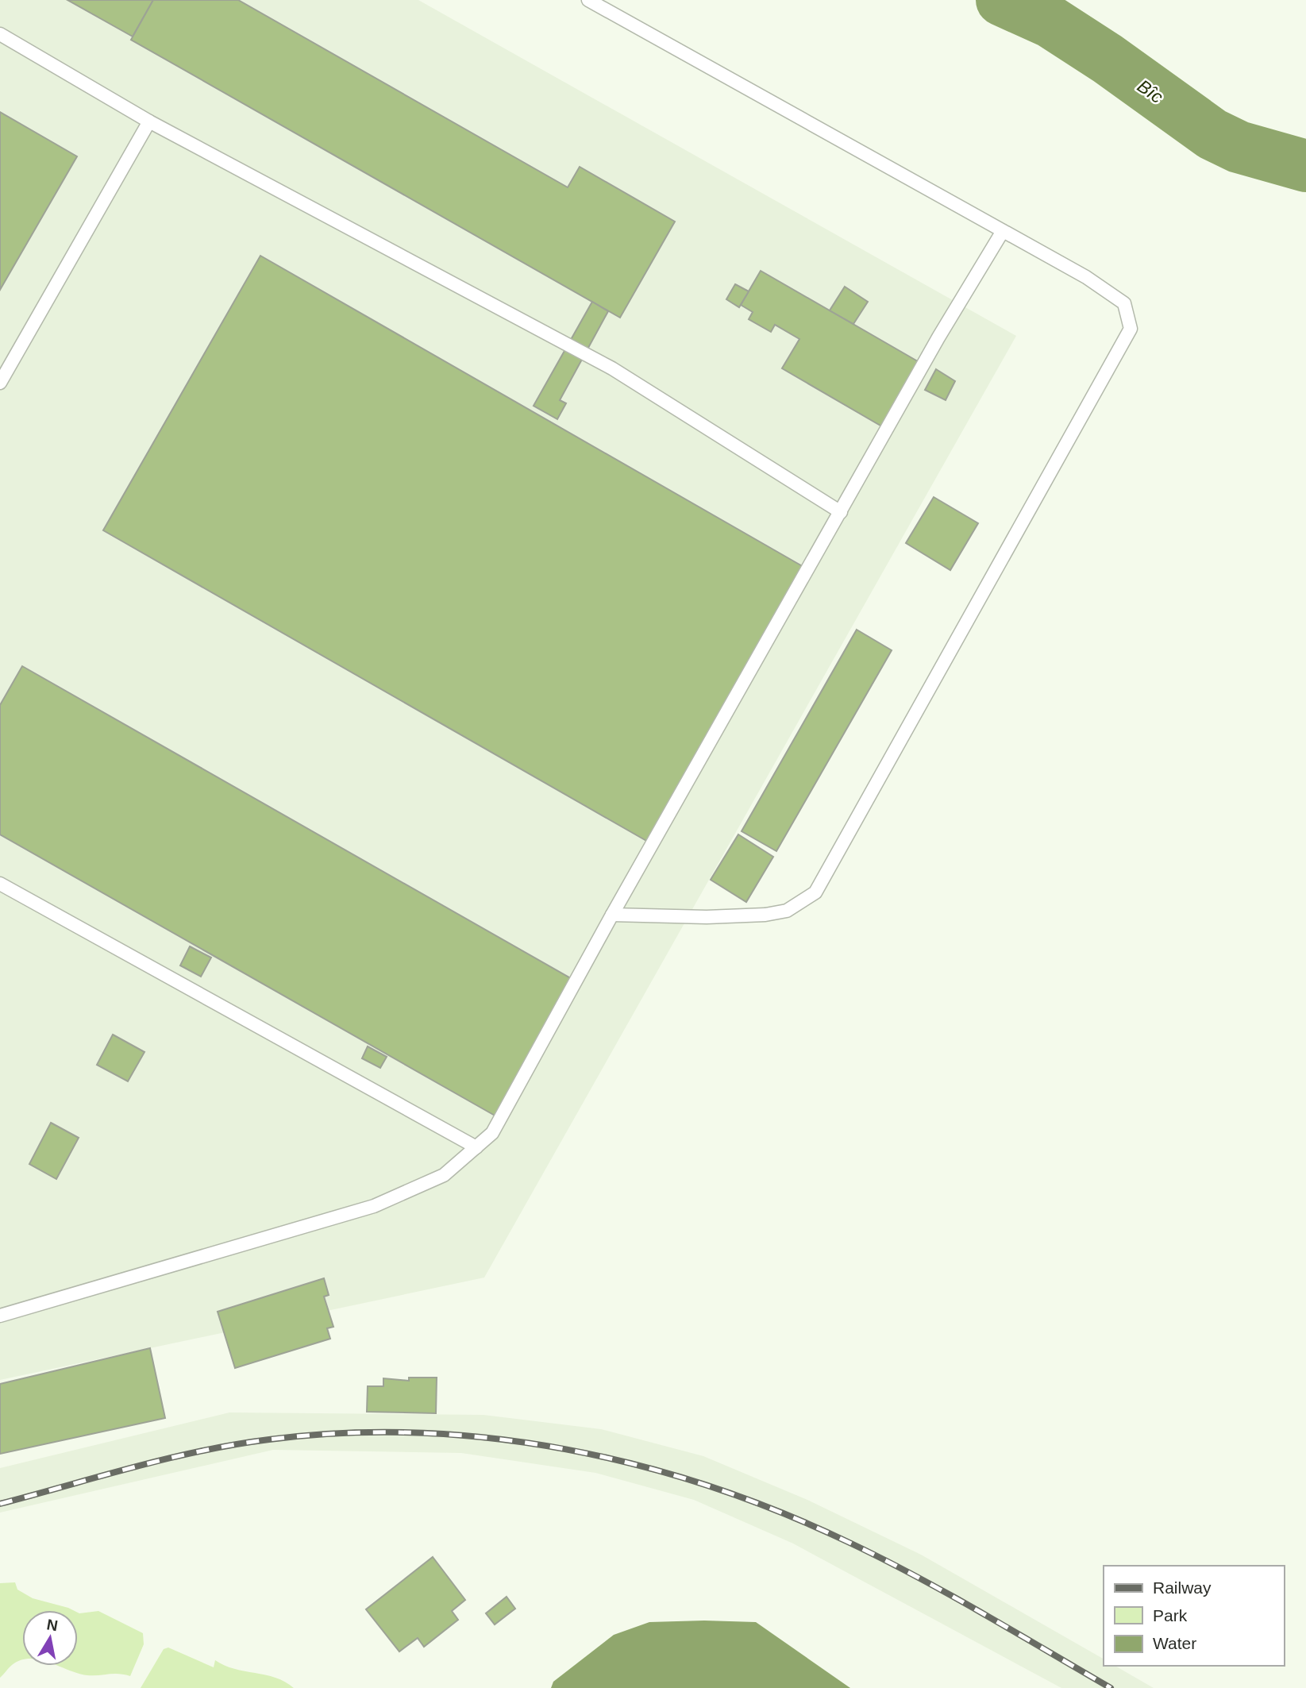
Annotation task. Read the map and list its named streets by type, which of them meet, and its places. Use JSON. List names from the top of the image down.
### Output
{
  "water": ["Bîc"],
  "legend": ["Railway", "Park", "Water"],
  "north": "top"
}
